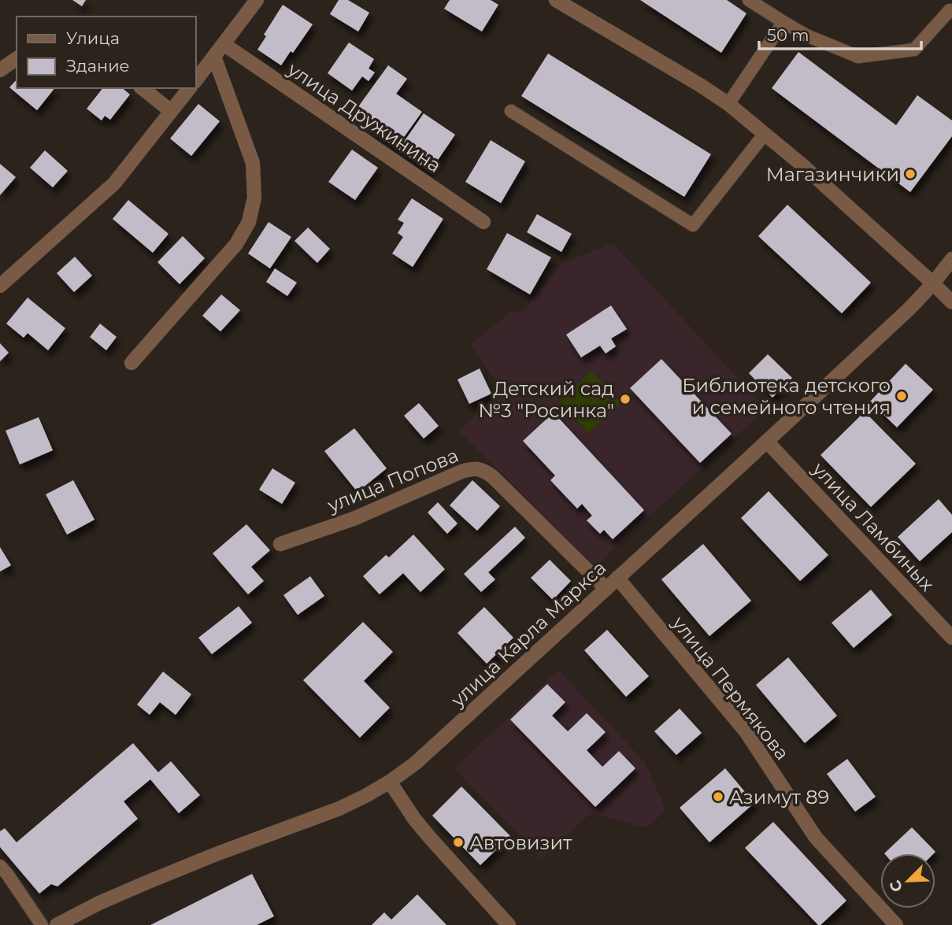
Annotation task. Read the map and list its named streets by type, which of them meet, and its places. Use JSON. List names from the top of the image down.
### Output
{
  "streets": {
    "street": [
      "улица Дружинина",
      "улица Попова",
      "улица Ламбиных",
      "улица Карла Маркса",
      "улица Пермякова"
    ]
  },
  "crossings": [
    ["улица Попова", "улица Карла Маркса"],
    ["улица Ламбиных", "улица Карла Маркса"],
    ["улица Карла Маркса", "улица Пермякова"]
  ],
  "places": [
    "Магазинчики",
    "Библиотека детского и семейного чтения",
    "Детский сад №3 \"Росинка\"",
    "Азимут 89",
    "Автовизит"
  ],
  "legend": ["Улица", "Здание"],
  "scale_bar": "50 m",
  "north": "bottom left"
}
